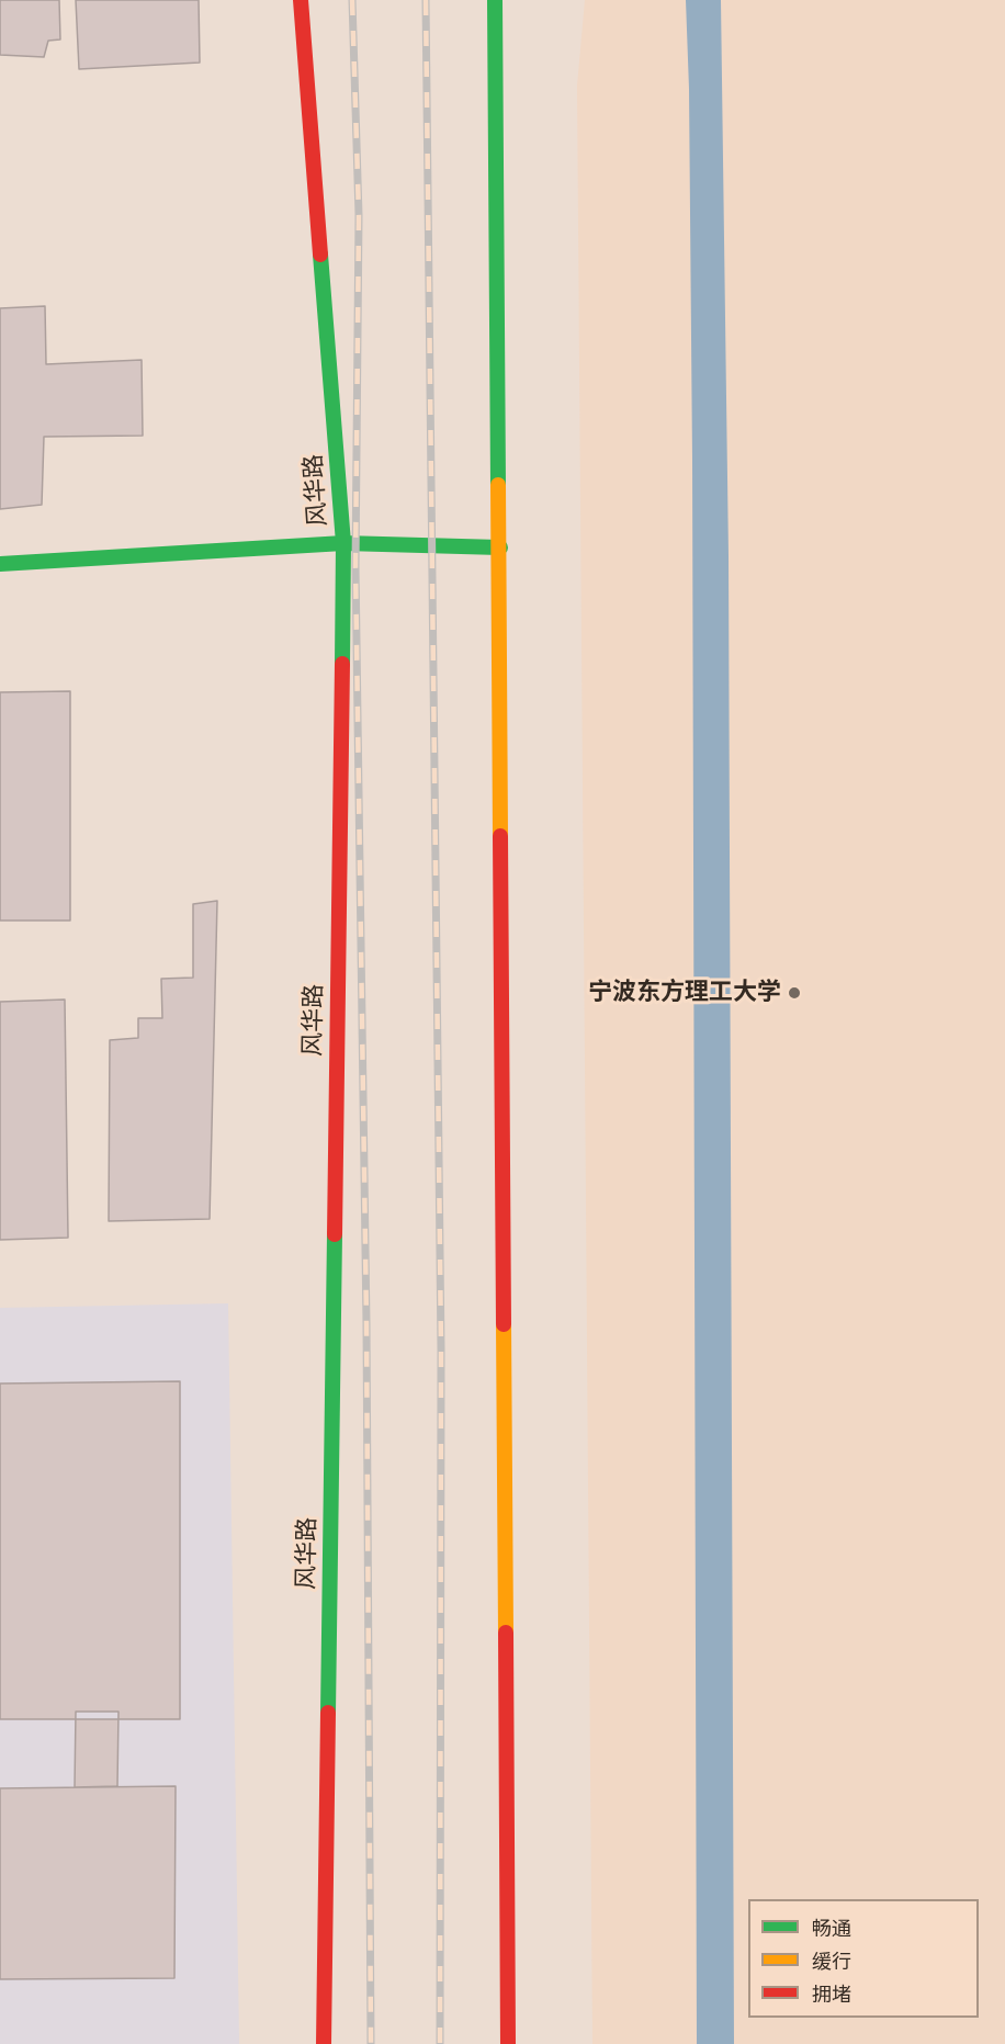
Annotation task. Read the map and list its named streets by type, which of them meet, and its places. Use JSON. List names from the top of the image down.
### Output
{
  "streets": {
    "main road": ["风华路"]
  },
  "places": ["宁波东方理工大学"],
  "legend": ["畅通", "缓行", "拥堵"]
}
